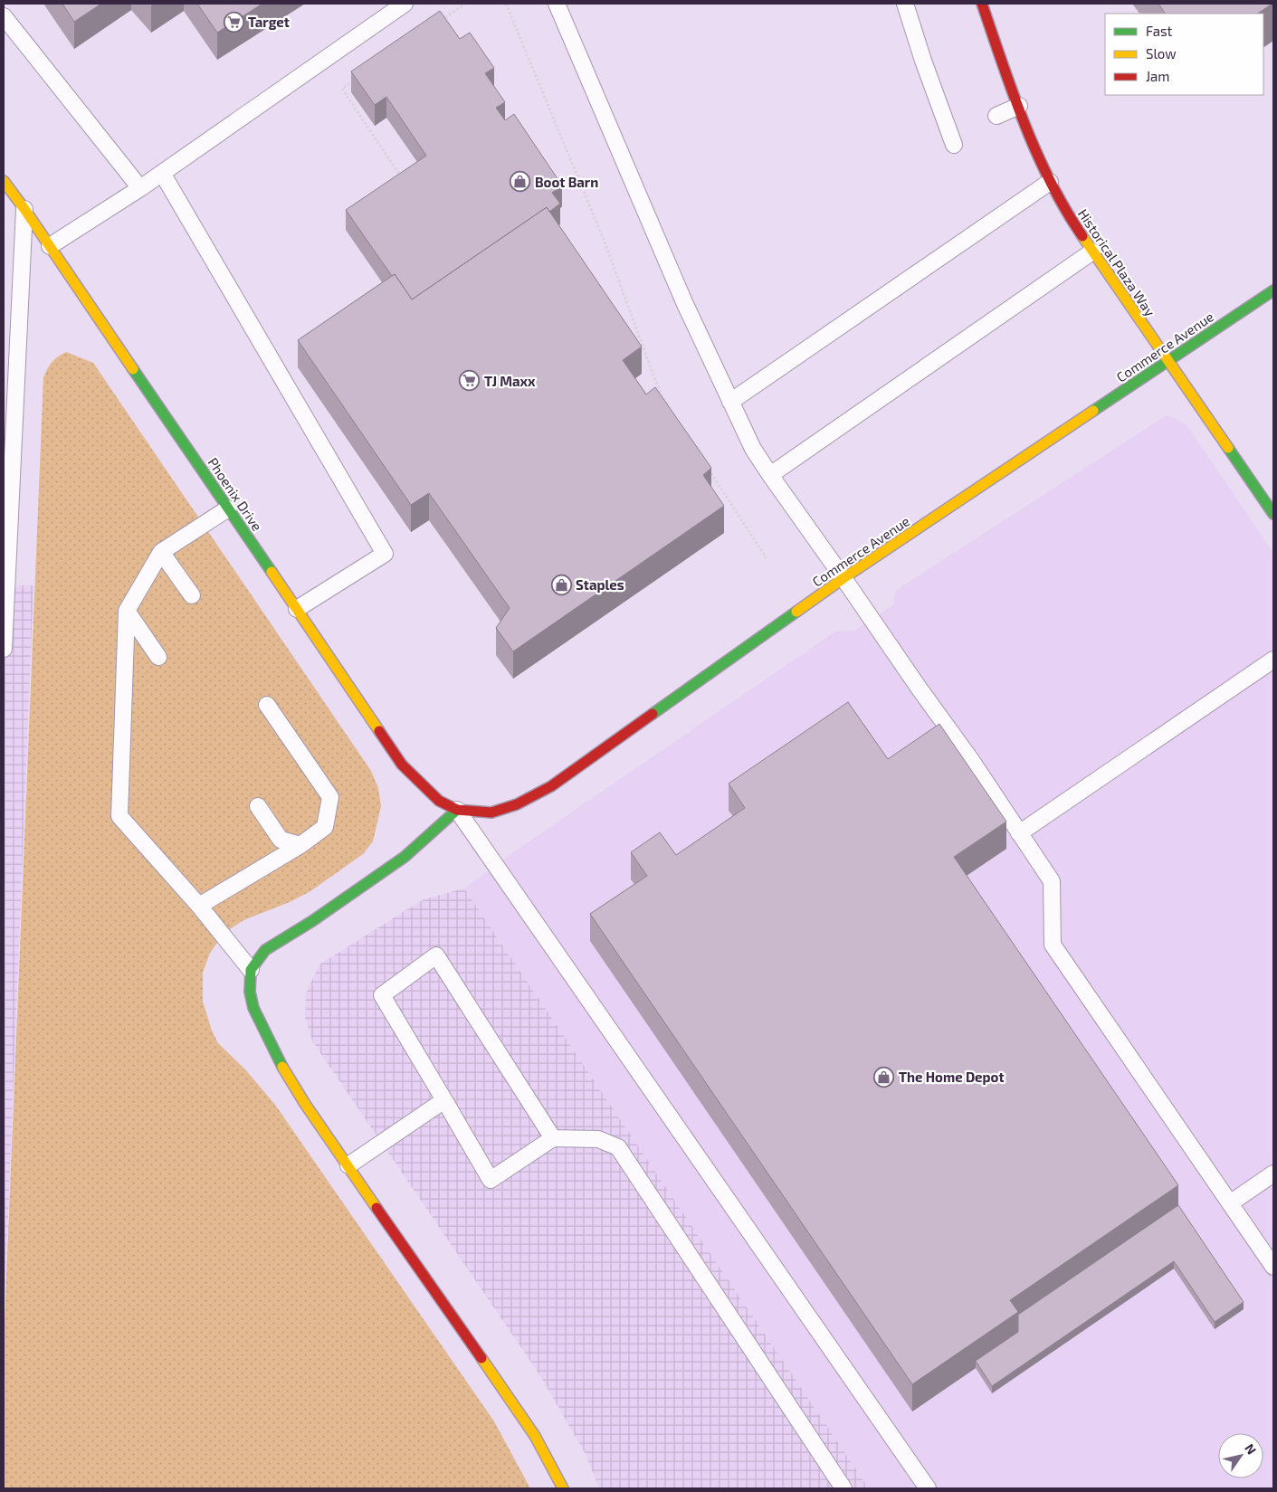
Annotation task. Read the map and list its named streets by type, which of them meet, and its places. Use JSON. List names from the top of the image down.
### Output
{
  "streets": {
    "street": ["Historical Plaza Way", "Commerce Avenue", "Phoenix Drive"]
  },
  "crossings": [
    ["Historical Plaza Way", "Commerce Avenue"],
    ["Commerce Avenue", "Phoenix Drive"]
  ],
  "places": {
    "supermarket": ["Target", "TJ Maxx"],
    "shop": ["Boot Barn", "Staples", "The Home Depot"]
  },
  "legend": ["Fast", "Slow", "Jam"],
  "north": "top right"
}
